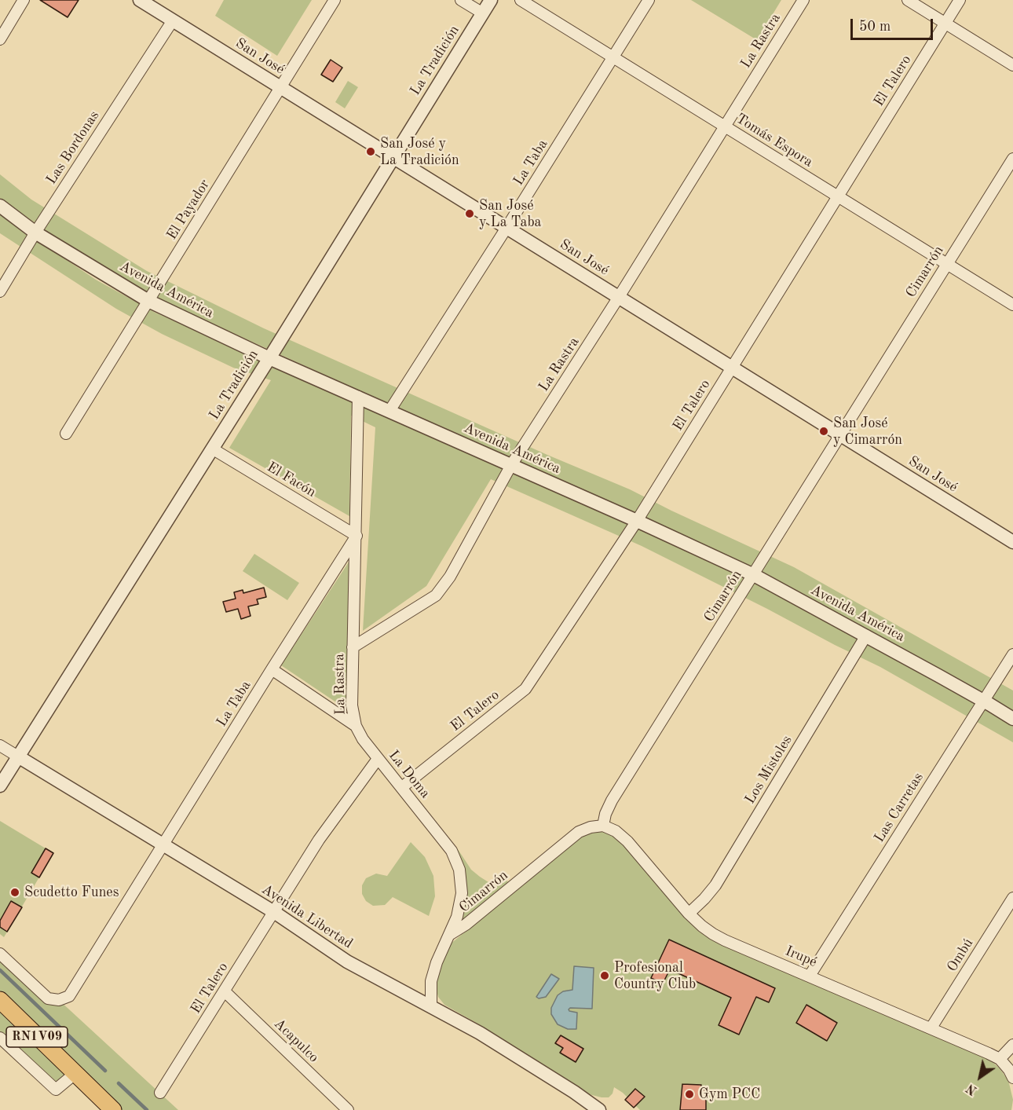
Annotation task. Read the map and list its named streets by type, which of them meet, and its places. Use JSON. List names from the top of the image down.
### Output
{
  "streets": {
    "main road": ["RN1V09"],
    "street": [
      "La Rastra",
      "San José",
      "La Tradición",
      "El Talero",
      "Tomás Espora",
      "Las Bordonas",
      "La Taba",
      "El Payador",
      "Cimarrón",
      "Avenida América",
      "El Facón",
      "Los Mistoles",
      "La Doma",
      "Las Carretas",
      "Avenida Libertad",
      "Ombú",
      "Irupé",
      "Acapulco"
    ]
  },
  "crossings": [
    ["La Rastra", "San José"],
    ["La Rastra", "Tomás Espora"],
    ["La Rastra", "Avenida América"],
    ["La Rastra", "La Doma"],
    ["San José", "La Tradición"],
    ["San José", "El Talero"],
    ["San José", "Las Bordonas"],
    ["San José", "La Taba"],
    ["San José", "El Payador"],
    ["San José", "Cimarrón"],
    ["La Tradición", "Avenida América"],
    ["La Tradición", "El Facón"],
    ["La Tradición", "Avenida Libertad"],
    ["El Talero", "Tomás Espora"],
    ["El Talero", "Avenida América"],
    ["El Talero", "La Doma"],
    ["El Talero", "Avenida Libertad"],
    ["El Talero", "Acapulco"],
    ["Tomás Espora", "La Taba"],
    ["Tomás Espora", "Cimarrón"],
    ["Las Bordonas", "Avenida América"],
    ["La Taba", "Avenida América"],
    ["La Taba", "El Facón"],
    ["La Taba", "La Doma"],
    ["La Taba", "Avenida Libertad"],
    ["El Payador", "Avenida América"],
    ["Cimarrón", "Avenida América"],
    ["Cimarrón", "La Doma"],
    ["Cimarrón", "Irupé"],
    ["Avenida América", "Los Mistoles"],
    ["Avenida América", "Las Carretas"],
    ["Los Mistoles", "Irupé"],
    ["Las Carretas", "Irupé"],
    ["Ombú", "Irupé"]
  ],
  "places": [
    "San José y La Tradición",
    "San José y La Taba",
    "San José y Cimarrón",
    "Scudetto Funes",
    "Profesional Country Club",
    "Gym PCC"
  ],
  "scale_bar": "50 m",
  "north": "bottom left"
}
